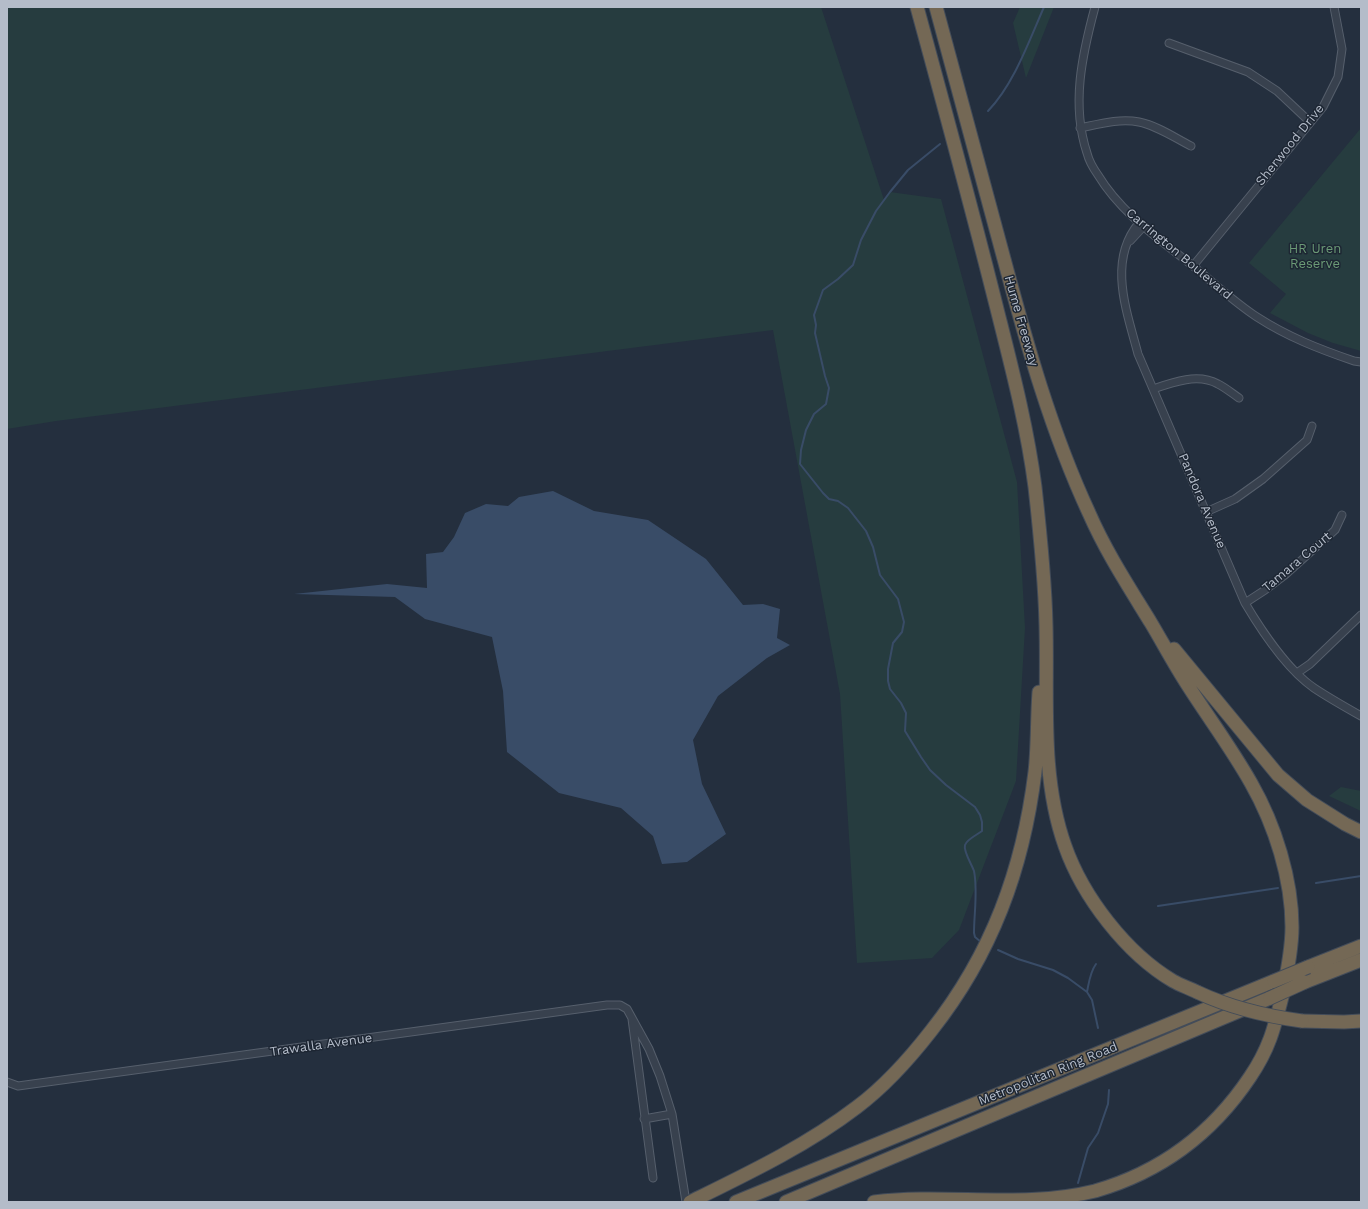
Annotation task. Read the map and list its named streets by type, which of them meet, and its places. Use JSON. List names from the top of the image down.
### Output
{
  "streets": {
    "highway": ["Hume Freeway", "Metropolitan Ring Road"],
    "street": [
      "Sherwood Drive",
      "Carrington Boulevard",
      "Pandora Avenue",
      "Tamara Court",
      "Trawalla Avenue"
    ]
  },
  "crossings": [
    ["Sherwood Drive", "Carrington Boulevard"],
    ["Carrington Boulevard", "Pandora Avenue"],
    ["Pandora Avenue", "Tamara Court"]
  ],
  "parks": ["HR Uren Reserve"]
}
